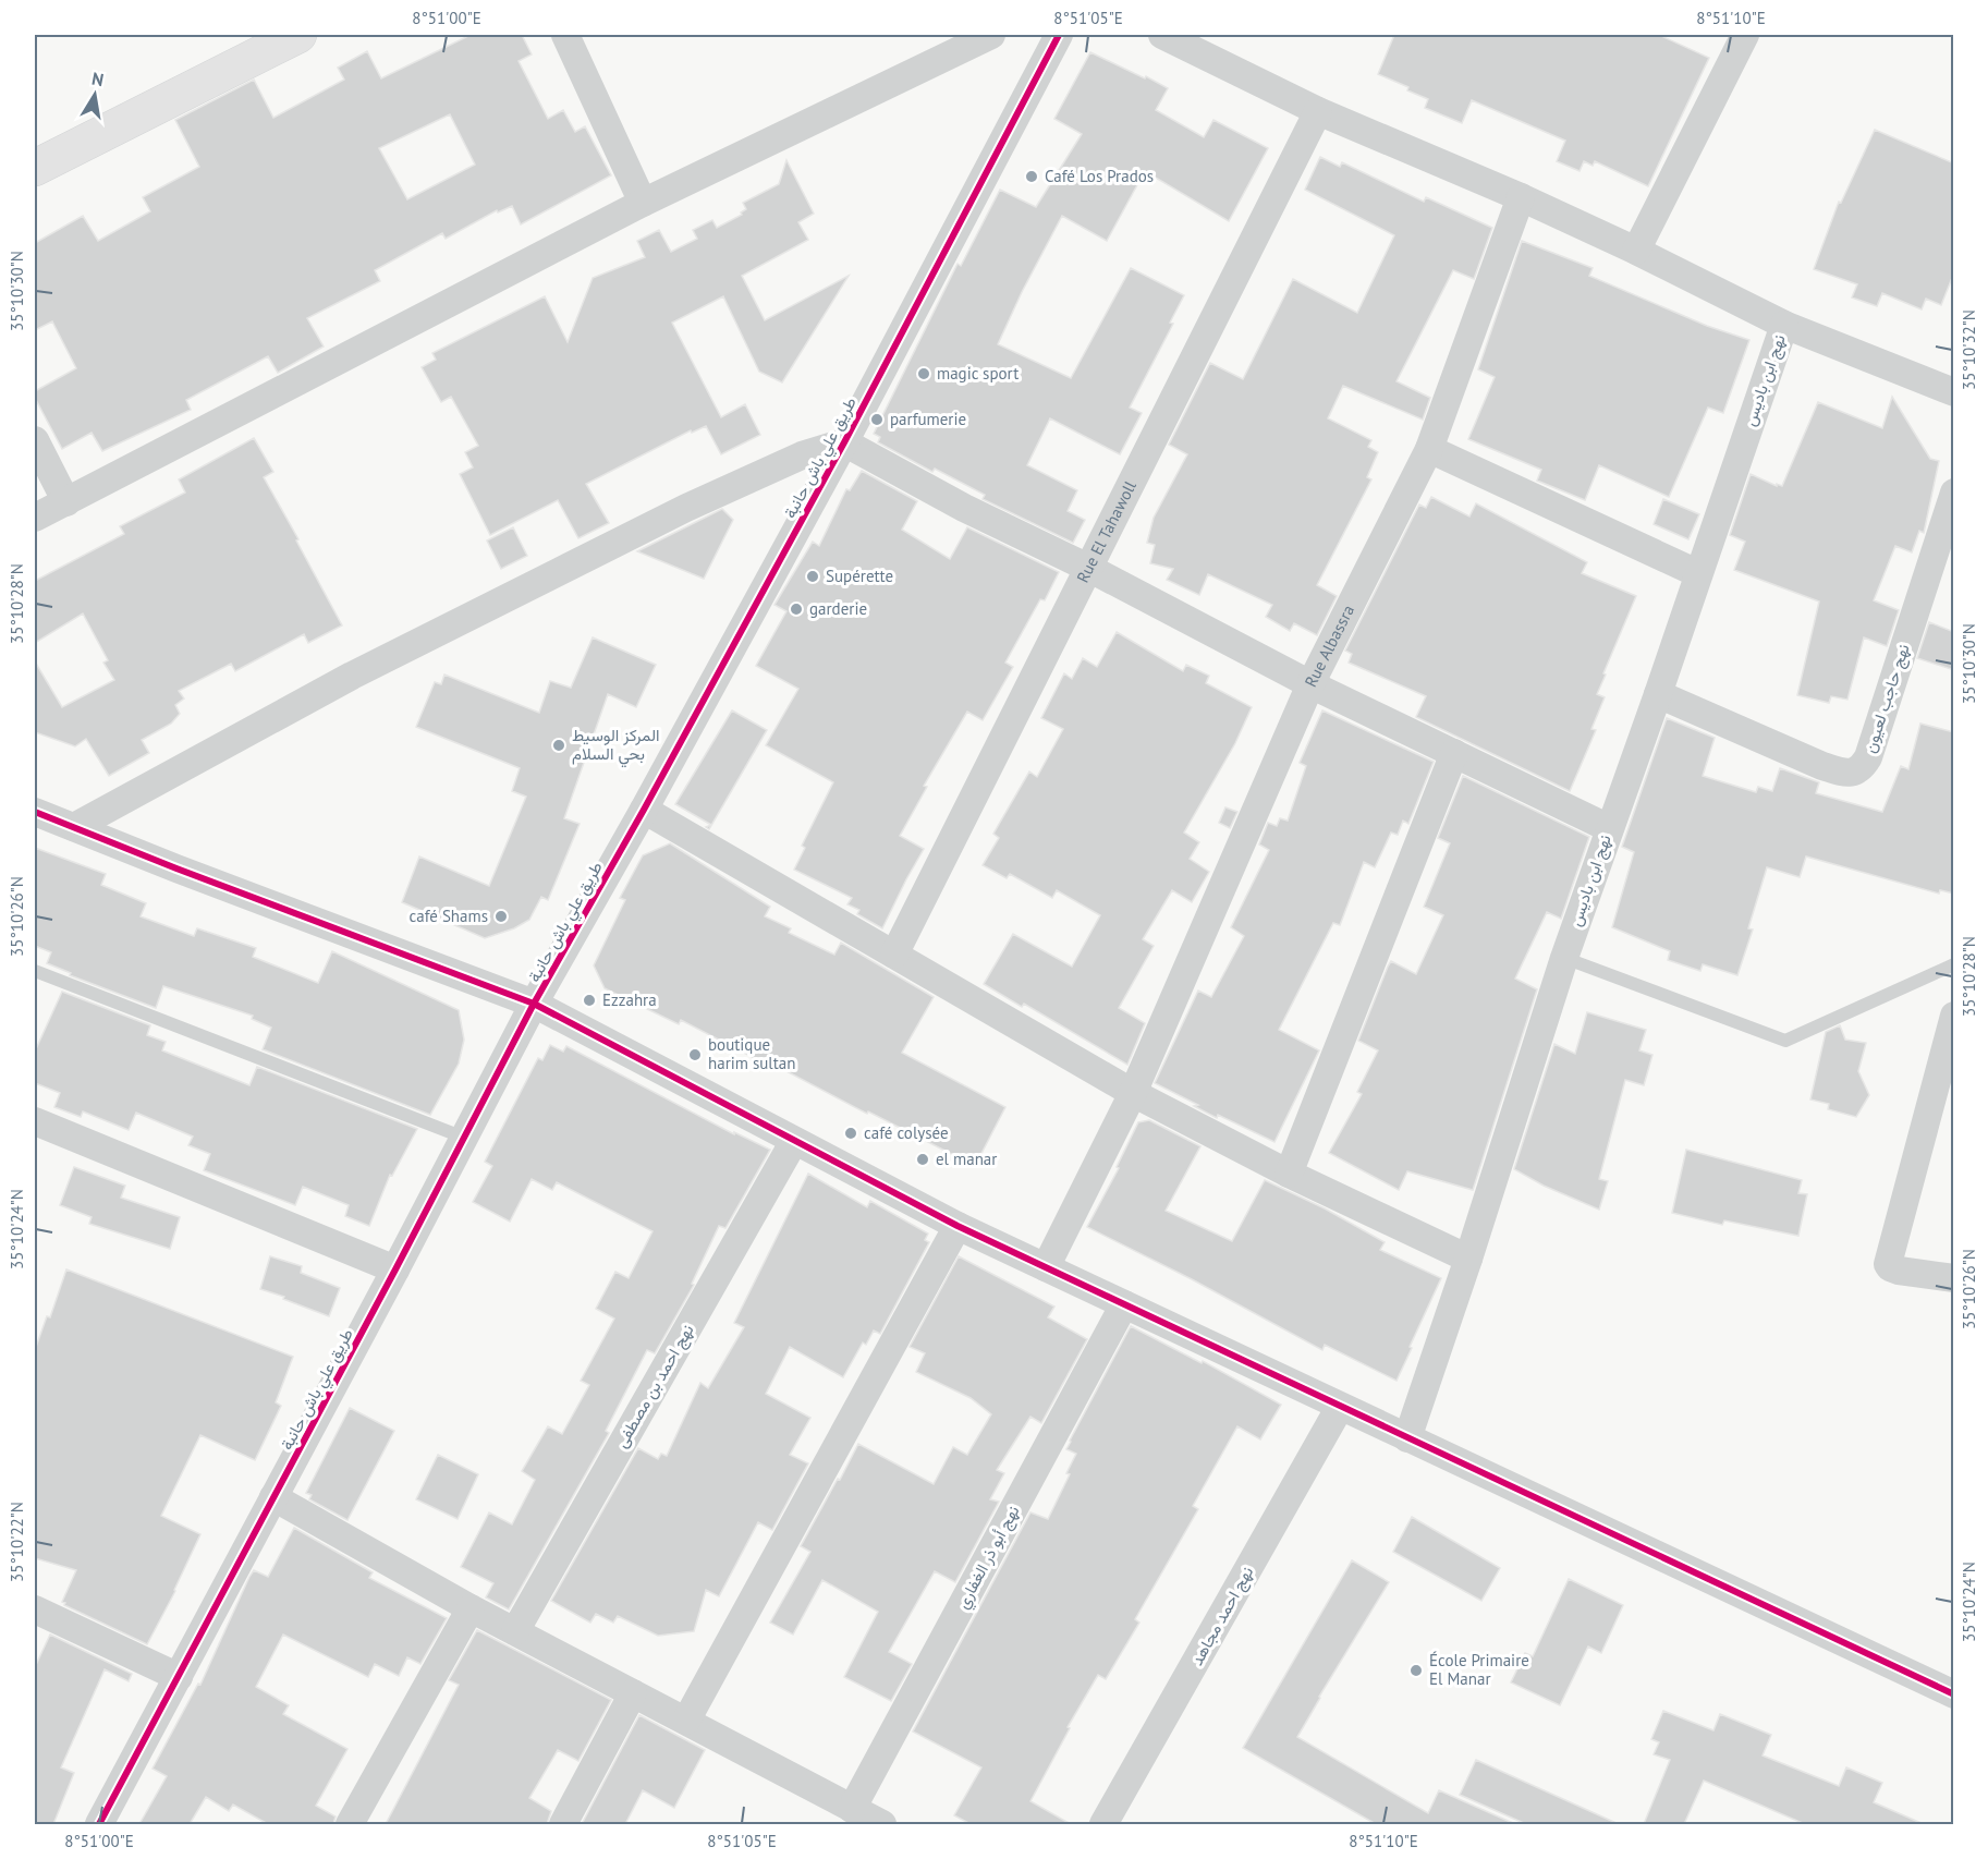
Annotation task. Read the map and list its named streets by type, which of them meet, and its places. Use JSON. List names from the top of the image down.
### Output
{
  "streets": {
    "street": [
      "نهج ابن باديس",
      "طريق علي باش حانبة",
      "Rue El Tahawoll",
      "Rue Albassra",
      "نهج حاجب لعيون",
      "نهج احمد بن مصطفى",
      "نهج أبو ذر الغفاري",
      "نهج احمد مجاهد"
    ]
  },
  "crossings": [
    ["نهج ابن باديس", "نهج حاجب لعيون"]
  ],
  "places": [
    "Café Los Prados",
    "magic sport",
    "parfumerie",
    "Supérette",
    "garderie",
    "المركز الوسيط بحي السلام",
    "café Shams",
    "Ezzahra",
    "boutique harim sultan",
    "café colysée",
    "el manar",
    "École Primaire El Manar"
  ],
  "north": "top",
  "coordinates": [
    "8°51'00\"E",
    "8°51'05\"E",
    "8°51'10\"E",
    "35°10'30\"N",
    "35°10'32\"N",
    "35°10'28\"N",
    "35°10'26\"N",
    "35°10'24\"N",
    "35°10'22\"N"
  ]
}
